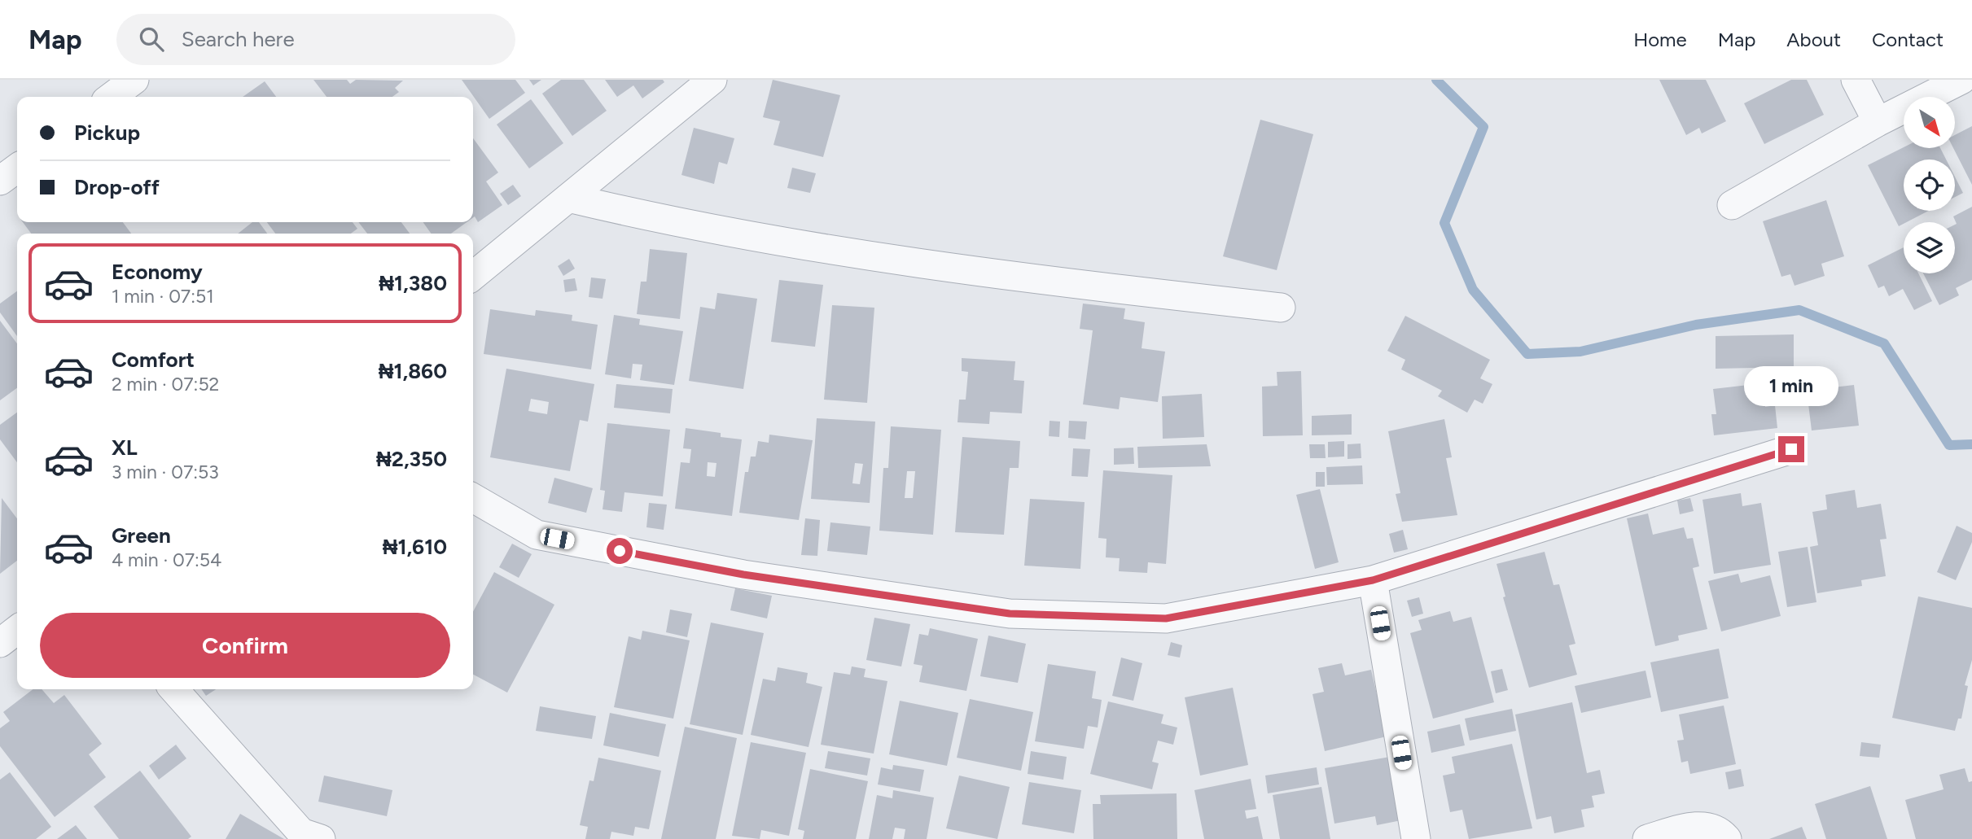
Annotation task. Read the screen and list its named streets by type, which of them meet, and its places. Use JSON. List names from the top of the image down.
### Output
{
  "north": "bottom right",
  "page": {
    "header": "Map",
    "search": "Search here",
    "nav": [
      "Home",
      "Map",
      "About",
      "Contact"
    ],
    "banner": ["Pickup", "Drop-off"],
    "list": [
      {
        "name": "Economy",
        "note": "1 min · 07:51",
        "value": "₦1,380"
      },
      {
        "name": "Comfort",
        "note": "2 min · 07:52",
        "value": "₦1,860"
      },
      {
        "name": "XL",
        "note": "3 min · 07:53",
        "value": "₦2,350"
      },
      {
        "name": "Green",
        "note": "4 min · 07:54",
        "value": "₦1,610"
      }
    ],
    "bubble": "1 min",
    "buttons": "Confirm"
  }
}
